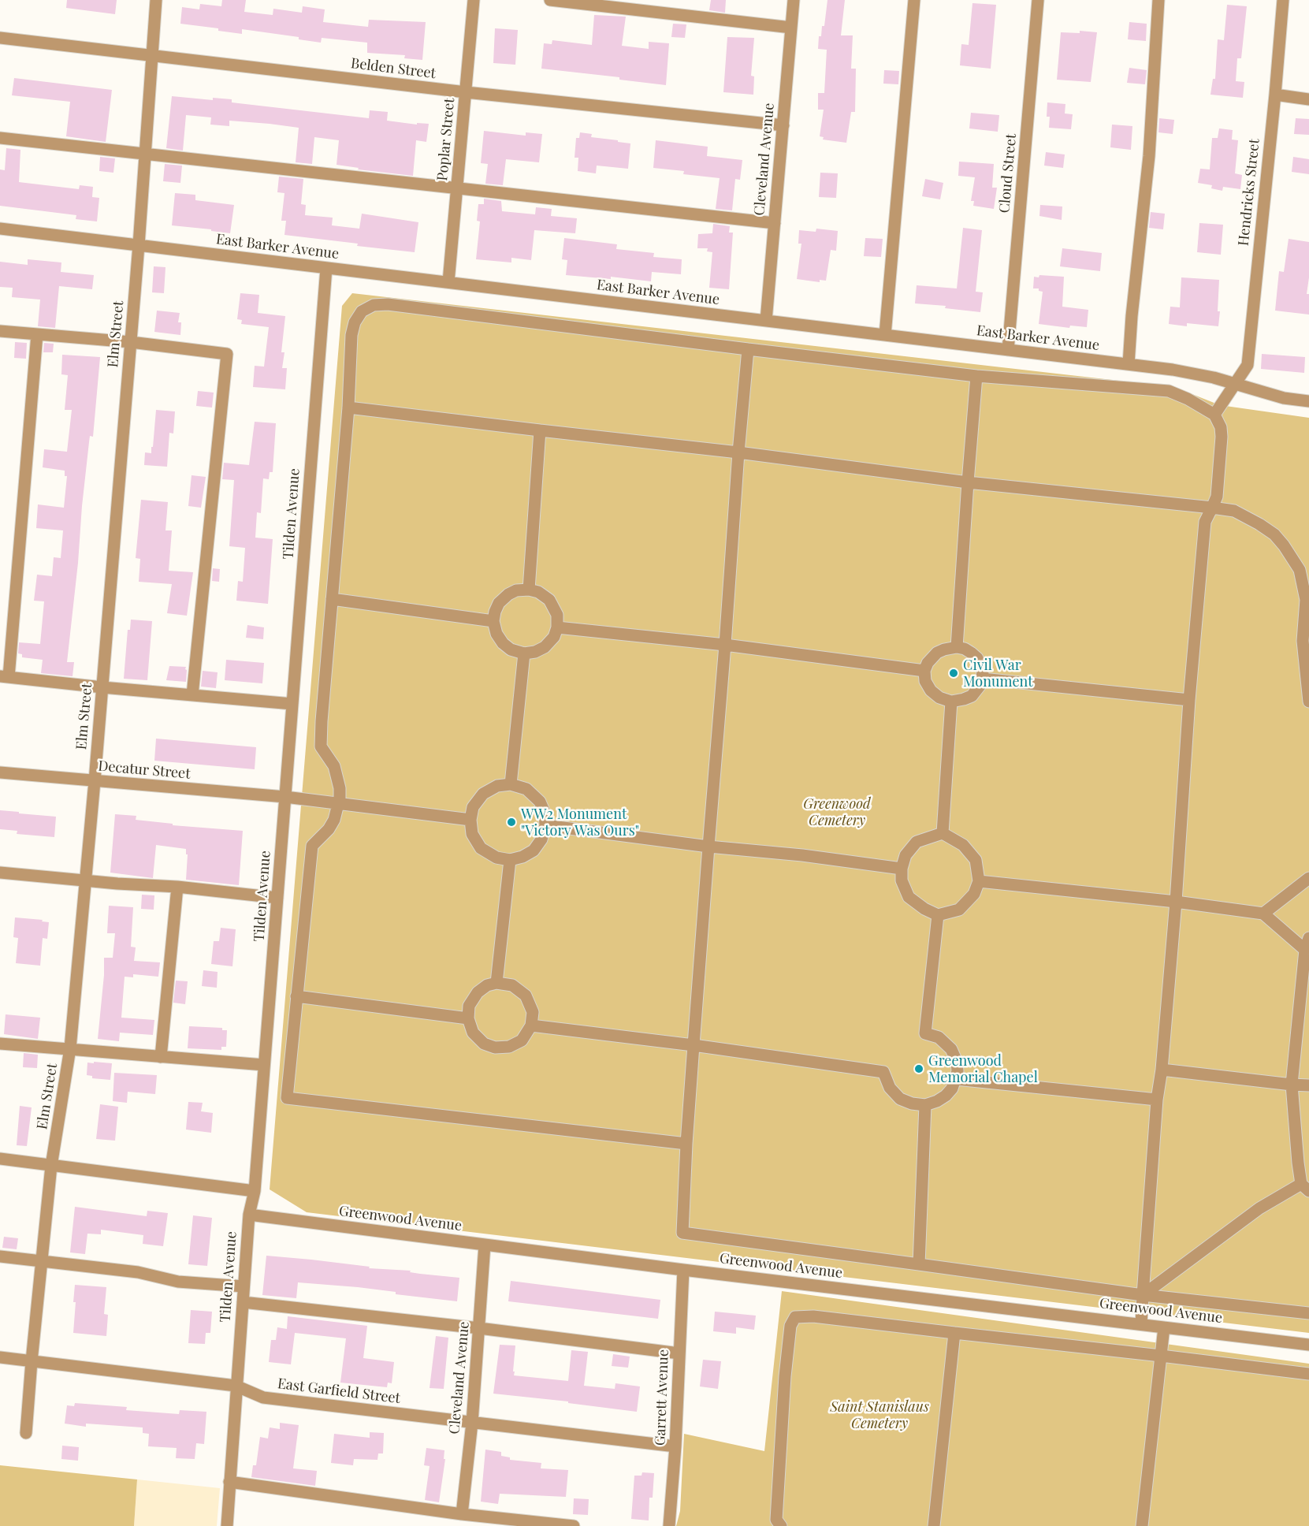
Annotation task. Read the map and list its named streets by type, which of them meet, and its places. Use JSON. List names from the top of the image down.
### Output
{
  "streets": {
    "street": [
      "Belden Street",
      "Poplar Street",
      "Cleveland Avenue",
      "Cloud Street",
      "Hendricks Street",
      "East Barker Avenue",
      "Elm Street",
      "Tilden Avenue",
      "Decatur Street",
      "Greenwood Avenue",
      "East Garfield Street",
      "Garrett Avenue"
    ]
  },
  "crossings": [
    ["Belden Street", "Poplar Street"],
    ["Belden Street", "Cleveland Avenue"],
    ["Belden Street", "Elm Street"],
    ["Poplar Street", "East Barker Avenue"],
    ["Cleveland Avenue", "East Barker Avenue"],
    ["Cleveland Avenue", "Greenwood Avenue"],
    ["Cleveland Avenue", "East Garfield Street"],
    ["Cloud Street", "East Barker Avenue"],
    ["Hendricks Street", "East Barker Avenue"],
    ["East Barker Avenue", "Elm Street"],
    ["East Barker Avenue", "Tilden Avenue"],
    ["Elm Street", "Decatur Street"],
    ["Elm Street", "East Garfield Street"],
    ["Tilden Avenue", "Decatur Street"],
    ["Tilden Avenue", "Greenwood Avenue"],
    ["Tilden Avenue", "East Garfield Street"],
    ["Greenwood Avenue", "Garrett Avenue"],
    ["East Garfield Street", "Garrett Avenue"]
  ],
  "parks": ["Greenwood Cemetery", "Saint Stanislaus Cemetery"],
  "places": ["Civil War Monument", "WW2 Monument \"Victory Was Ours\"", "Greenwood Memorial Chapel"]
}
